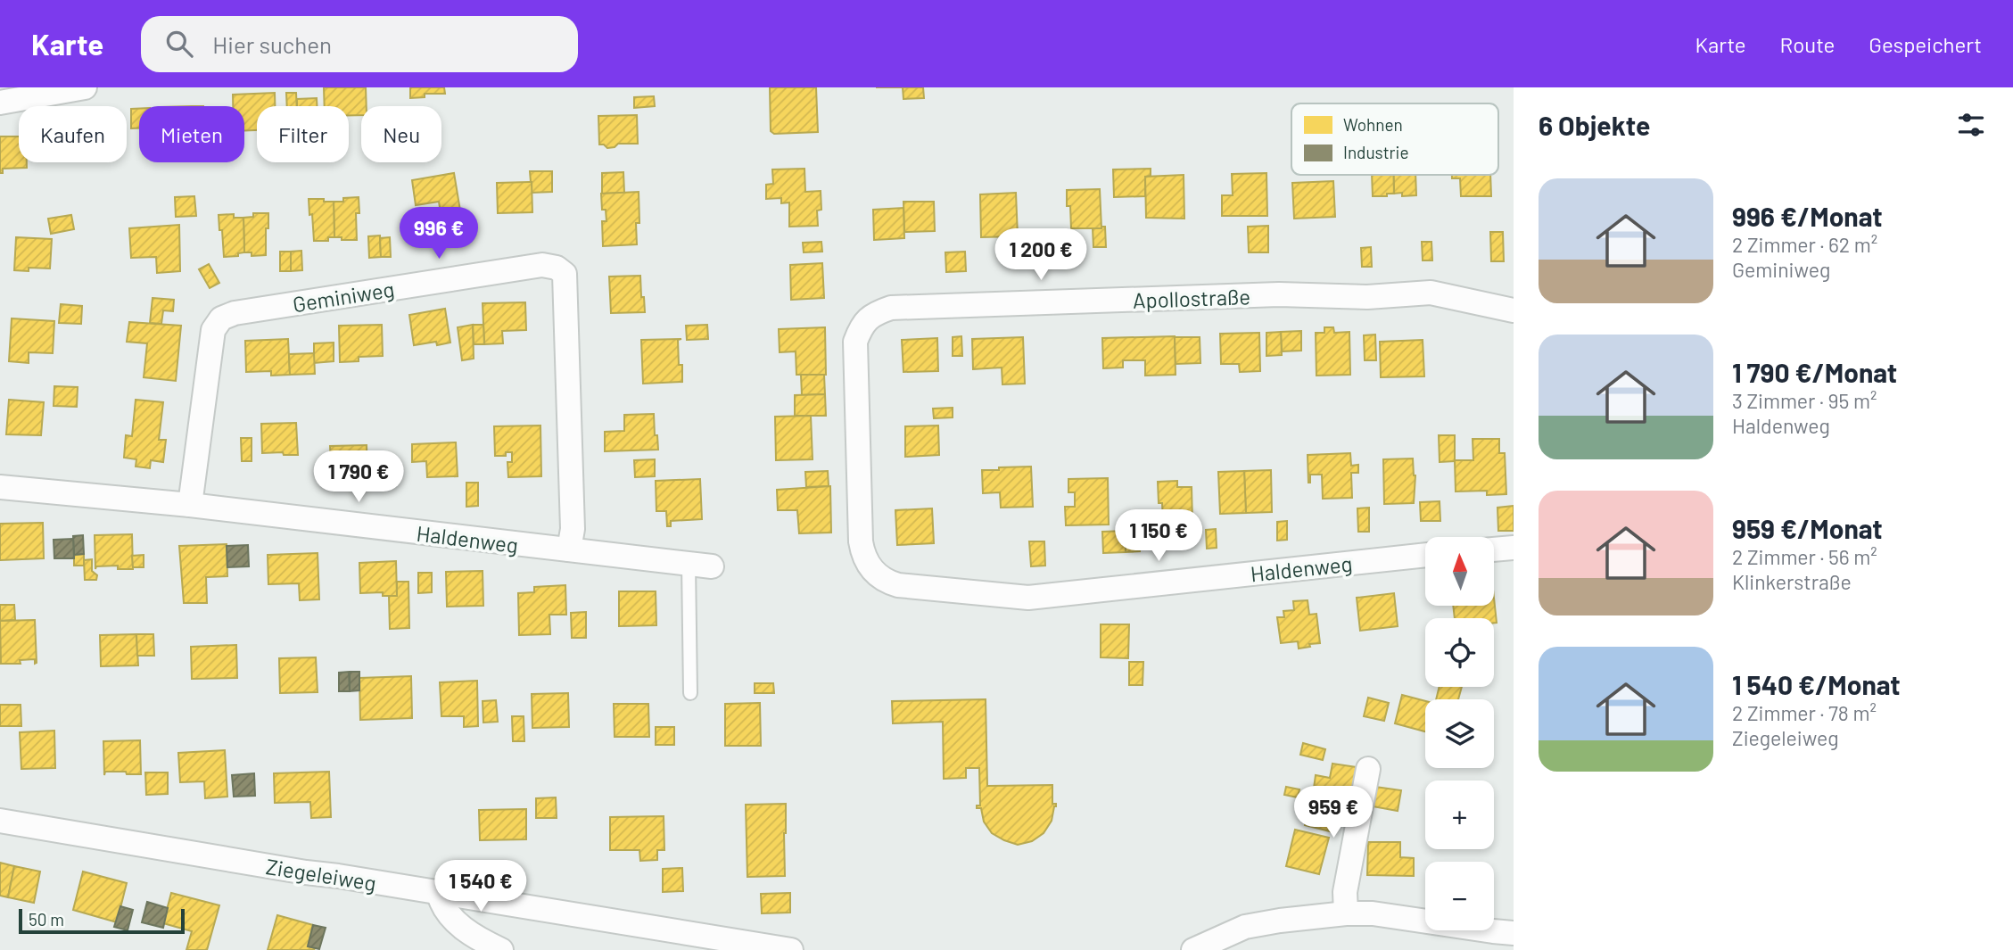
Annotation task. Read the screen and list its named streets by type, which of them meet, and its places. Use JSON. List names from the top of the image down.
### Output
{
  "streets": {
    "street": [
      "Geminiweg",
      "Apollostraße",
      "Haldenweg",
      "Ziegeleiweg"
    ]
  },
  "crossings": [
    ["Geminiweg", "Haldenweg"],
    ["Apollostraße", "Haldenweg"]
  ],
  "legend": ["Wohnen", "Industrie"],
  "scale_bar": "50 m",
  "north": "top",
  "page": {
    "header": "Karte",
    "search": "Hier suchen",
    "nav": ["Karte", "Route", "Gespeichert"],
    "heading": "6 Objekte",
    "chip": [
      "Kaufen",
      "Mieten",
      "Filter",
      "Neu"
    ],
    "list": [
      {
        "name": "996 €/Monat",
        "note": "2 Zimmer · 62 m² · Geminiweg"
      },
      {
        "name": "1 790 €/Monat",
        "note": "3 Zimmer · 95 m² · Haldenweg"
      },
      {
        "name": "959 €/Monat",
        "note": "2 Zimmer · 56 m² · Klinkerstraße"
      },
      {
        "name": "1 540 €/Monat",
        "note": "2 Zimmer · 78 m² · Ziegeleiweg"
      }
    ],
    "price": [
      "996 €",
      "1 200 €",
      "1 790 €",
      "1 150 €",
      "959 €",
      "1 540 €"
    ],
    "map_buttons": ["+", "−"],
    "scale": "50 m"
  }
}
